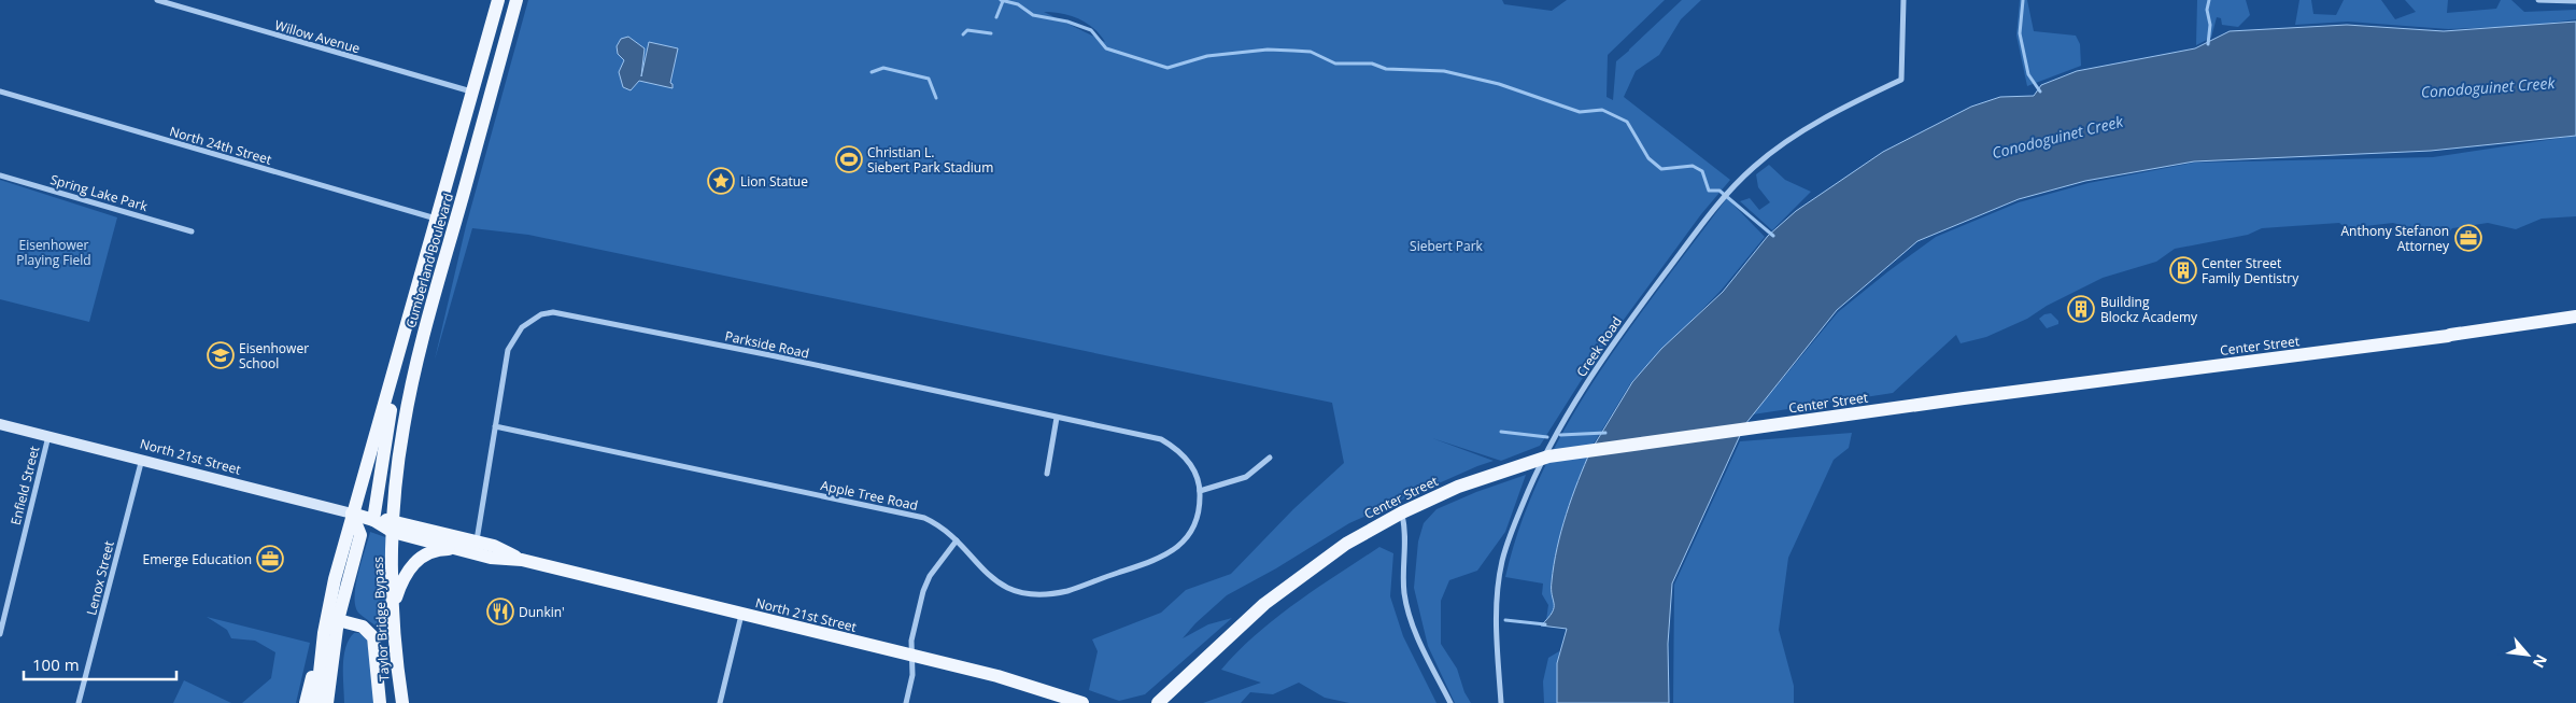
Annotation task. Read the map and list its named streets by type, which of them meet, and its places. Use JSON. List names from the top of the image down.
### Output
{
  "streets": {
    "main road": [
      "Cumberland Boulevard",
      "Center Street",
      "North 21st Street",
      "Taylor Bridge Bypass"
    ],
    "street": [
      "Willow Avenue",
      "North 24th Street",
      "Spring Lake Park",
      "Parkside Road",
      "Creek Road",
      "Enfield Street",
      "Apple Tree Road",
      "Lenox Street"
    ]
  },
  "crossings": [
    ["Willow Avenue", "Cumberland Boulevard"],
    ["North 24th Street", "Cumberland Boulevard"],
    ["Cumberland Boulevard", "North 21st Street"],
    ["Cumberland Boulevard", "Taylor Bridge Bypass"],
    ["Parkside Road", "North 21st Street"],
    ["Parkside Road", "Apple Tree Road"],
    ["North 21st Street", "Enfield Street"],
    ["North 21st Street", "Lenox Street"],
    ["North 21st Street", "Taylor Bridge Bypass"]
  ],
  "water": ["Conodoguinet Creek"],
  "parks": ["Eisenhower Playing Field", "Siebert Park"],
  "places": {
    "sports": ["Christian L. Siebert Park Stadium"],
    "place": ["Lion Statue"],
    "office": ["Anthony Stefanon Attorney", "Emerge Education"],
    "building": ["Center Street Family Dentistry", "Building Blockz Academy"],
    "school or university": ["Eisenhower School"],
    "restaurant": ["Dunkin'"]
  },
  "scale_bar": "100 m",
  "north": "bottom right"
}
